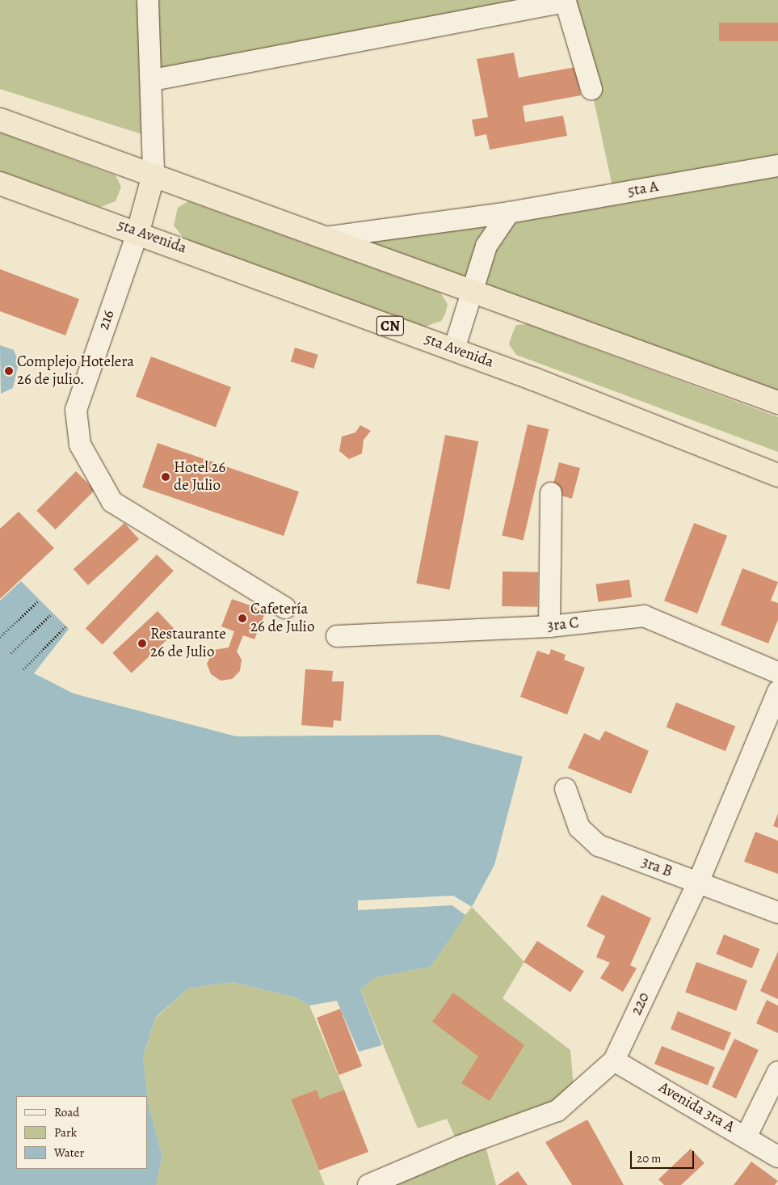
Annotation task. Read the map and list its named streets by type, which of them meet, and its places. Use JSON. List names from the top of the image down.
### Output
{
  "streets": {
    "highway": ["5ta Avenida", "CN"],
    "street": [
      "5ta A",
      "216",
      "3ra C",
      "3ra B",
      "220",
      "Avenida 3ra A"
    ]
  },
  "crossings": [
    ["5ta Avenida", "216"],
    ["3ra B", "220"],
    ["220", "Avenida 3ra A"]
  ],
  "places": [
    "Complejo Hotelera 26 de julio.",
    "Hotel 26 de Julio",
    "Cafetería 26 de Julio",
    "Restaurante 26 de Julio"
  ],
  "legend": ["Road", "Park", "Water"],
  "scale_bar": "20 m"
}
